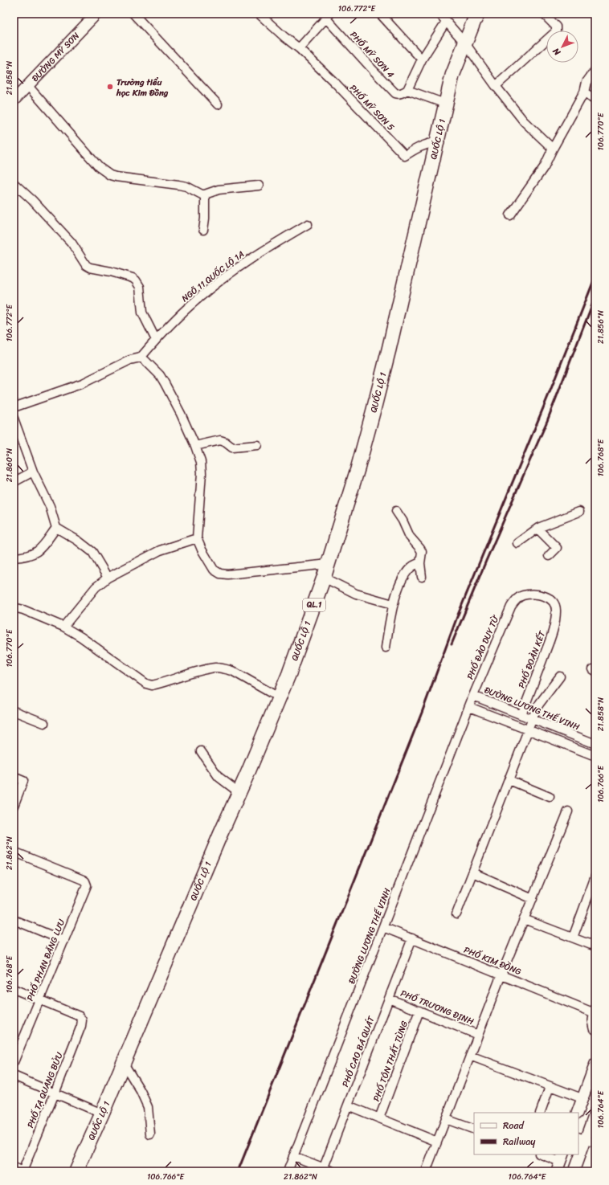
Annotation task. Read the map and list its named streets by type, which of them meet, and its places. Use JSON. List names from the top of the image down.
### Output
{
  "streets": {
    "highway": ["QUỐC LỘ 1", "QL.1"],
    "street": [
      "PHỐ MỸ SƠN 4",
      "ĐƯỜNG MỸ SƠN",
      "PHỐ MỸ SƠN 5",
      "NGÕ 11 QUỐC LỘ 1A",
      "PHỐ ĐÀO DUY TỪ",
      "PHỐ ĐOÀN KẾT",
      "ĐƯỜNG LƯƠNG THẾ VINH",
      "PHỐ PHAN ĐĂNG LƯU",
      "PHỐ KIM ĐỒNG",
      "PHỐ TRƯƠNG ĐỊNH",
      "PHỐ CAO BÁ QUÁT",
      "PHỐ TÔN THẤT TÙNG",
      "PHỐ TẠ QUANG BỬU"
    ]
  },
  "crossings": [
    ["PHỐ MỸ SƠN 5", "QUỐC LỘ 1"],
    ["PHỐ ĐÀO DUY TỪ", "PHỐ ĐOÀN KẾT"],
    ["PHỐ ĐÀO DUY TỪ", "ĐƯỜNG LƯƠNG THẾ VINH"],
    ["PHỐ ĐOÀN KẾT", "ĐƯỜNG LƯƠNG THẾ VINH"],
    ["ĐƯỜNG LƯƠNG THẾ VINH", "PHỐ KIM ĐỒNG"],
    ["PHỐ PHAN ĐĂNG LƯU", "PHỐ TẠ QUANG BỬU"],
    ["PHỐ KIM ĐỒNG", "PHỐ CAO BÁ QUÁT"],
    ["PHỐ TRƯƠNG ĐỊNH", "PHỐ CAO BÁ QUÁT"],
    ["PHỐ TRƯƠNG ĐỊNH", "PHỐ TÔN THẤT TÙNG"]
  ],
  "places": ["Trường tiểu học Kim Đồng"],
  "legend": ["Road", "Railway"],
  "north": "bottom left",
  "coordinates": [
    "106.772°E",
    "21.858°N",
    "106.770°E",
    "21.856°N",
    "106.768°E",
    "21.860°N",
    "106.766°E",
    "21.862°N",
    "106.764°E"
  ]
}
